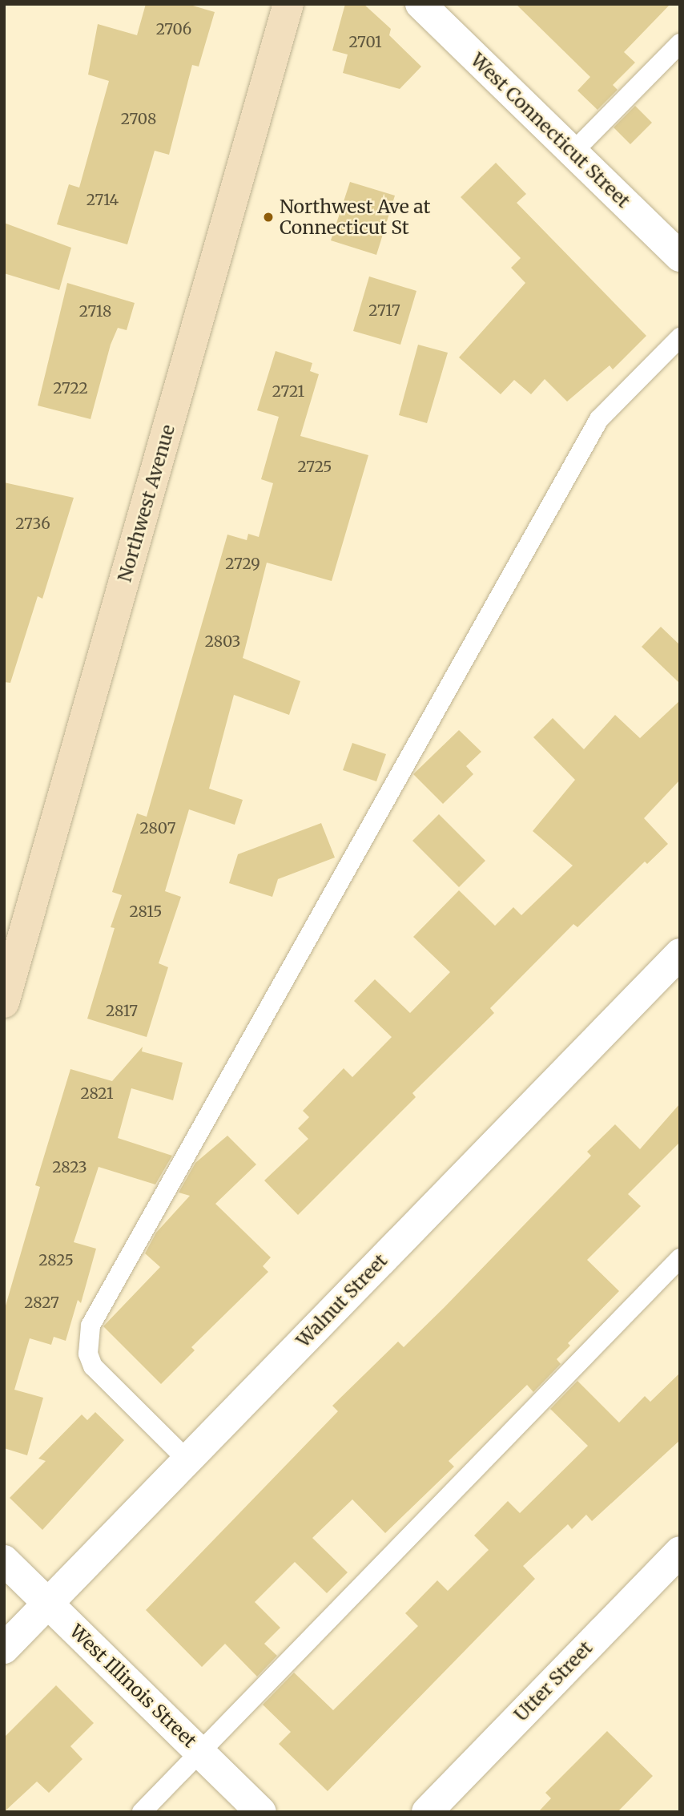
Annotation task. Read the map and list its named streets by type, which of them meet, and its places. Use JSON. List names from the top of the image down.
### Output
{
  "streets": {
    "street": [
      "West Connecticut Street",
      "Northwest Avenue",
      "Walnut Street",
      "Utter Street",
      "West Illinois Street"
    ]
  },
  "crossings": [
    ["Walnut Street", "West Illinois Street"]
  ],
  "places": ["Northwest Ave at Connecticut St"],
  "house_numbers": [
    "2706",
    "2701",
    "2708",
    "2714",
    "2717",
    "2718",
    "2722",
    "2721",
    "2725",
    "2736",
    "2729",
    "2803",
    "2807",
    "2815",
    "2817",
    "2821",
    "2823",
    "2825",
    "2827"
  ]
}
